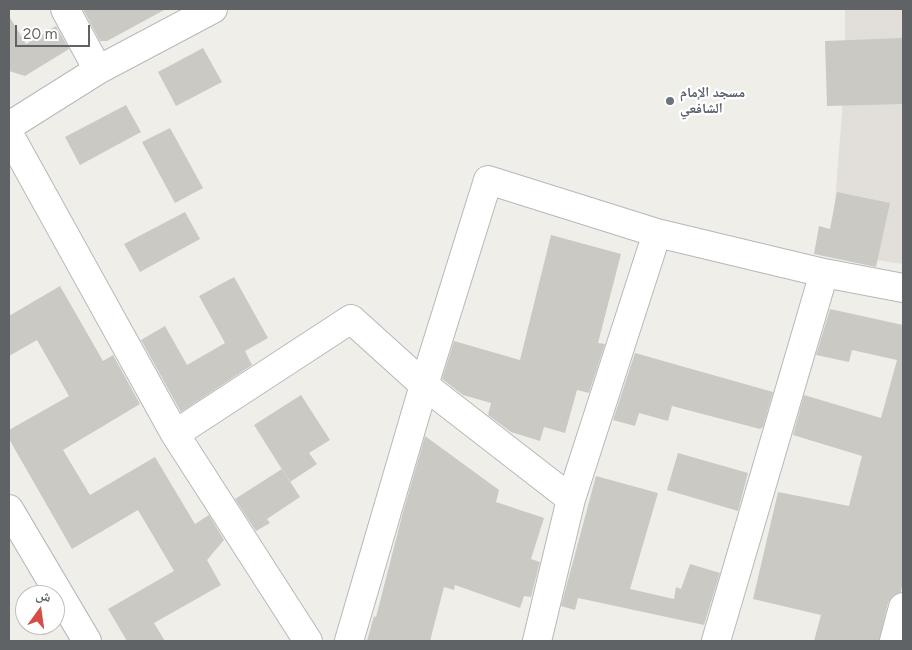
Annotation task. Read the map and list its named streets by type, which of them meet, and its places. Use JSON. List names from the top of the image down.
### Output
{
  "places": ["مسجد الإمام الشافعي"],
  "scale_bar": "20 m",
  "north": "top"
}
